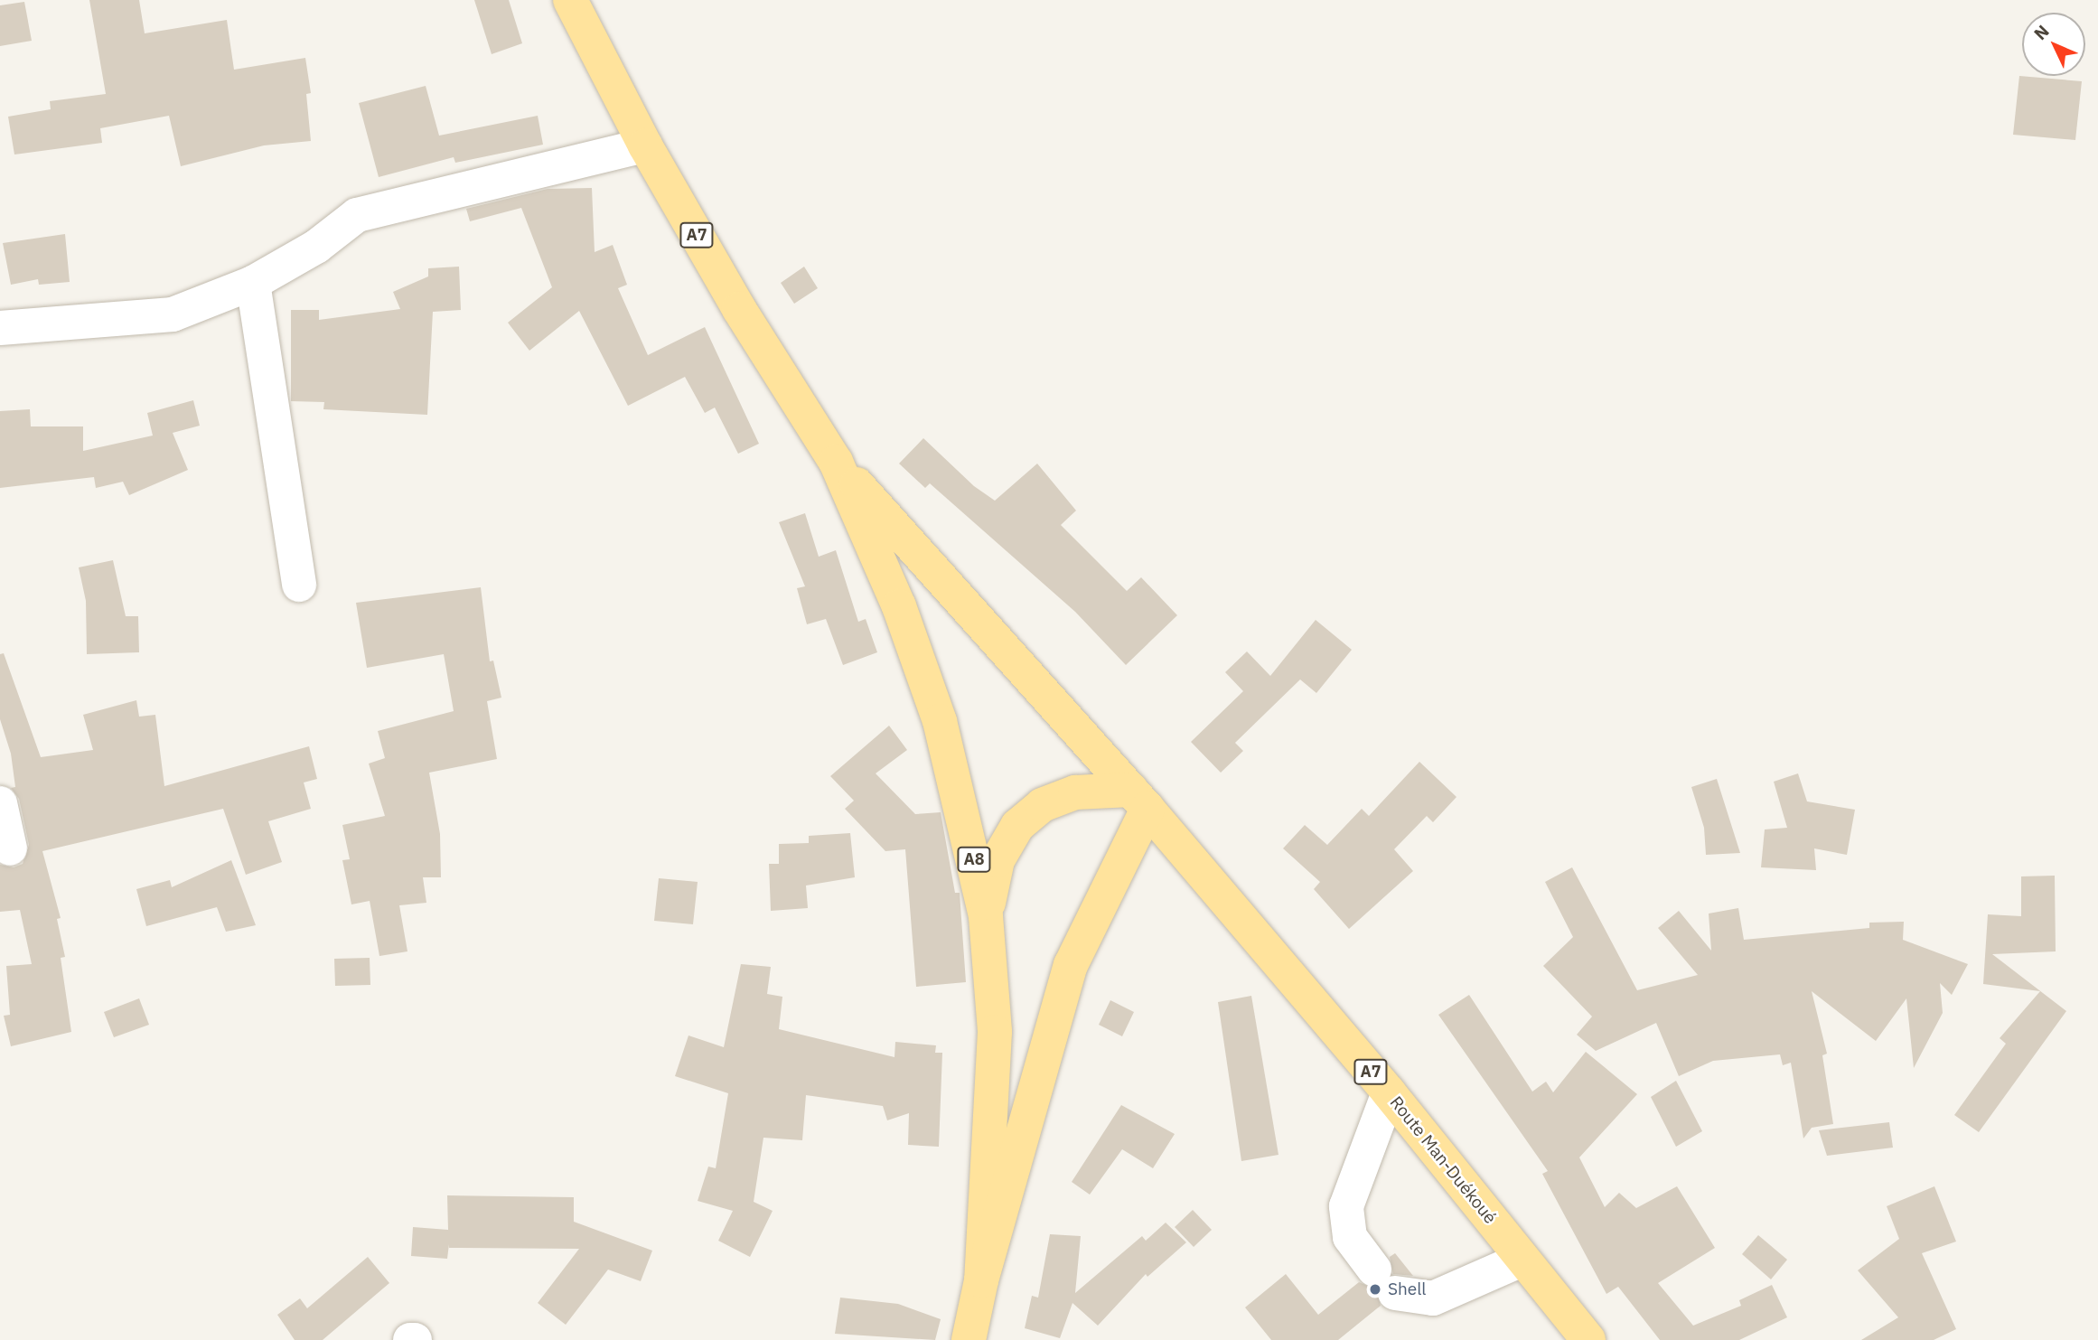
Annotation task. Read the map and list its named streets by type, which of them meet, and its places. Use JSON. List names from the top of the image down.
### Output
{
  "streets": {
    "main road": ["A7", "A8", "Route Man-Duékoué"]
  },
  "crossings": [
    ["A7", "A8"],
    ["A7", "Route Man-Duékoué"],
    ["A8", "Route Man-Duékoué"]
  ],
  "places": ["Shell"],
  "north": "top left"
}
